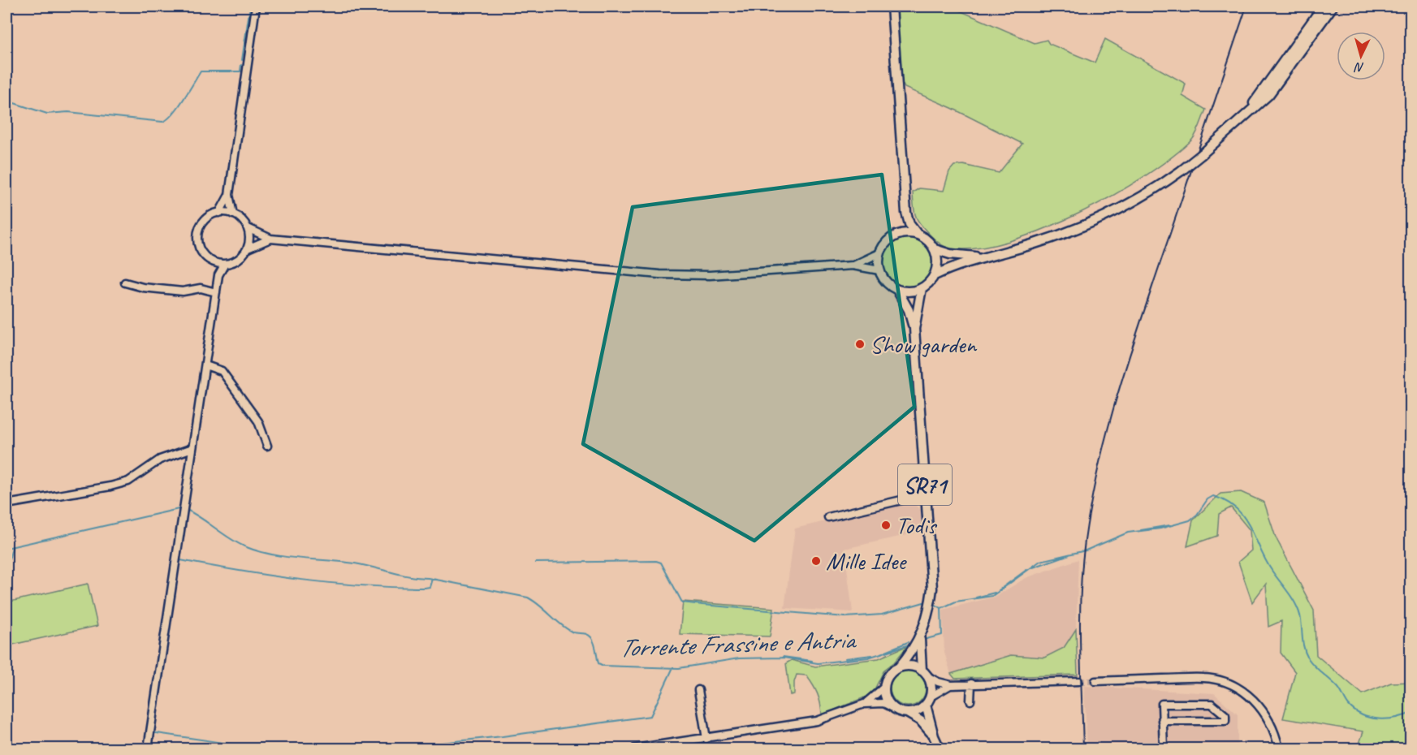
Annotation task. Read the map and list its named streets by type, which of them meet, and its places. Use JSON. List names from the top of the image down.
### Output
{
  "streets": {
    "main road": ["SR71"]
  },
  "water": ["Torrente Frassine e Antria"],
  "places": ["Show garden", "Todis", "Mille Idee"],
  "north": "bottom"
}
